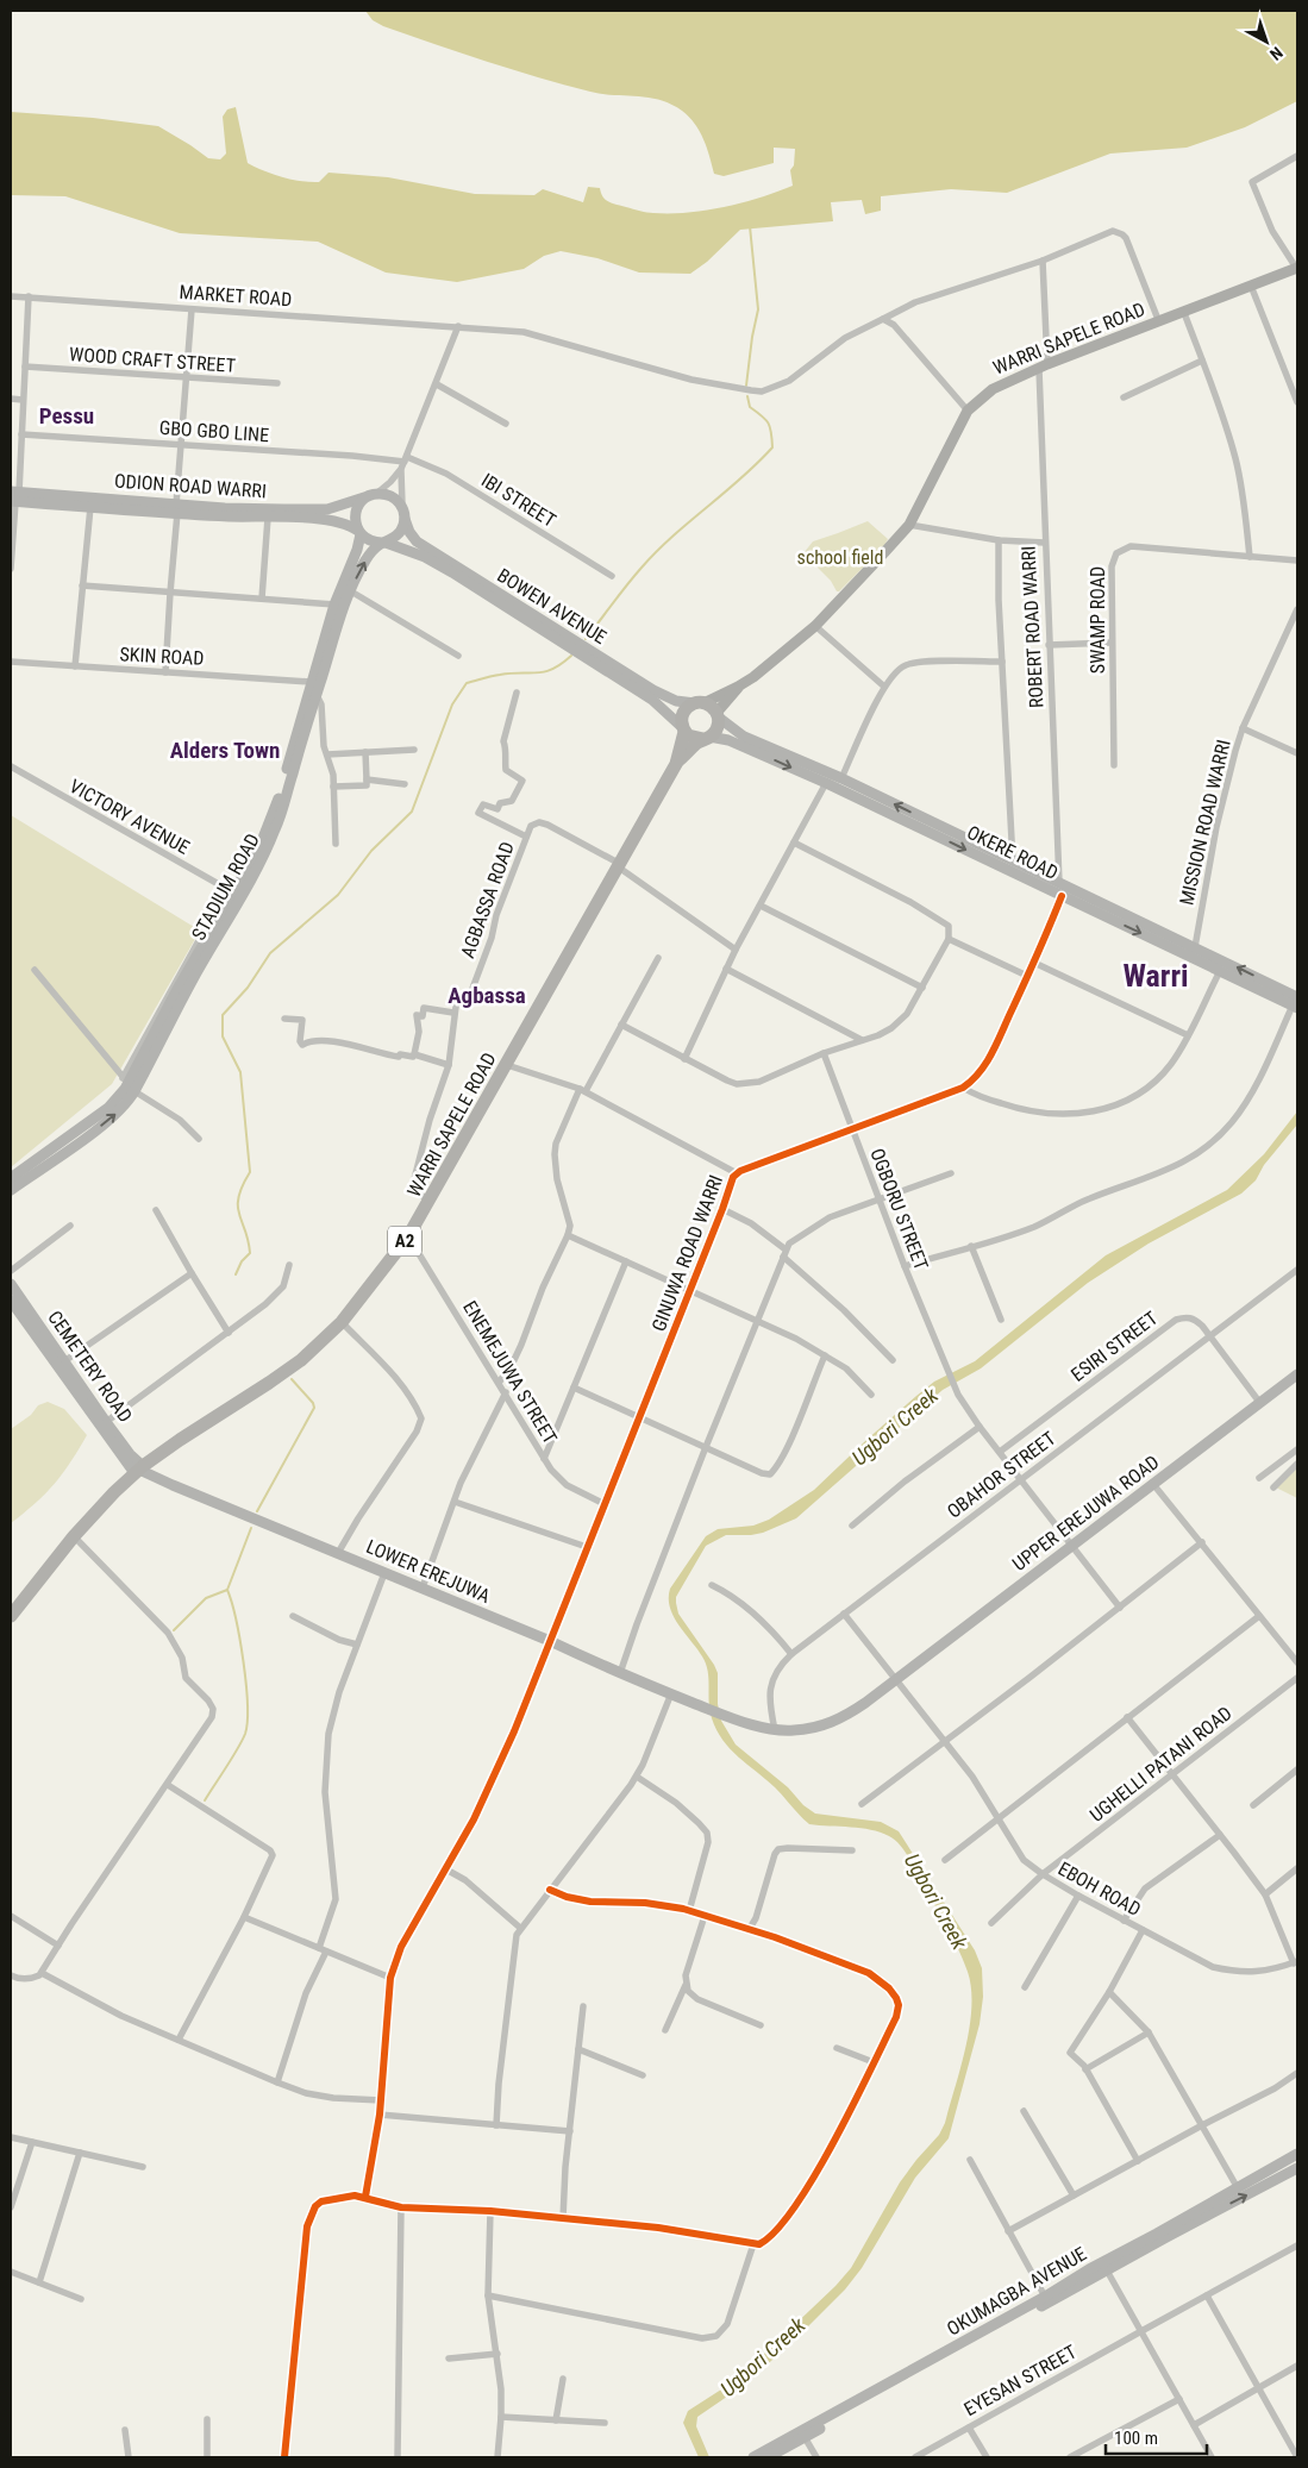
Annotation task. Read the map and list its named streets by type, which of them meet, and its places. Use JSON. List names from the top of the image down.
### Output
{
  "streets": {
    "highway": ["WARRI SAPELE ROAD", "A2"],
    "main road": [
      "ODION ROAD WARRI",
      "BOWEN AVENUE",
      "OKERE ROAD",
      "STADIUM ROAD",
      "CEMETERY ROAD",
      "UPPER EREJUWA ROAD",
      "LOWER EREJUWA",
      "OKUMAGBA AVENUE"
    ],
    "street": [
      "MARKET ROAD",
      "WOOD CRAFT STREET",
      "GBO GBO LINE",
      "IBI STREET",
      "SWAMP ROAD",
      "ROBERT ROAD WARRI",
      "SKIN ROAD",
      "VICTORY AVENUE",
      "MISSION ROAD WARRI",
      "AGBASSA ROAD",
      "OGBORU STREET",
      "GINUWA ROAD WARRI",
      "ESIRI STREET",
      "ENEMEJUWA STREET",
      "OBAHOR STREET",
      "UGHELLI PATANI ROAD",
      "EBOH ROAD",
      "EYESAN STREET"
    ]
  },
  "crossings": [
    ["MARKET ROAD", "WARRI SAPELE ROAD"],
    ["MARKET ROAD", "ROBERT ROAD WARRI"],
    ["WARRI SAPELE ROAD", "BOWEN AVENUE"],
    ["WARRI SAPELE ROAD", "ROBERT ROAD WARRI"],
    ["WARRI SAPELE ROAD", "OKERE ROAD"],
    ["WARRI SAPELE ROAD", "AGBASSA ROAD"],
    ["WARRI SAPELE ROAD", "CEMETERY ROAD"],
    ["WARRI SAPELE ROAD", "ENEMEJUWA STREET"],
    ["WARRI SAPELE ROAD", "LOWER EREJUWA"],
    ["GBO GBO LINE", "IBI STREET"],
    ["ODION ROAD WARRI", "BOWEN AVENUE"],
    ["ODION ROAD WARRI", "STADIUM ROAD"],
    ["BOWEN AVENUE", "OKERE ROAD"],
    ["BOWEN AVENUE", "STADIUM ROAD"],
    ["ROBERT ROAD WARRI", "OKERE ROAD"],
    ["SKIN ROAD", "STADIUM ROAD"],
    ["VICTORY AVENUE", "STADIUM ROAD"],
    ["MISSION ROAD WARRI", "OKERE ROAD"],
    ["OKERE ROAD", "GINUWA ROAD WARRI"],
    ["OGBORU STREET", "GINUWA ROAD WARRI"],
    ["OGBORU STREET", "ESIRI STREET"],
    ["OGBORU STREET", "OBAHOR STREET"],
    ["OGBORU STREET", "UPPER EREJUWA ROAD"],
    ["GINUWA ROAD WARRI", "ENEMEJUWA STREET"],
    ["GINUWA ROAD WARRI", "LOWER EREJUWA"],
    ["ESIRI STREET", "OBAHOR STREET"],
    ["ESIRI STREET", "UPPER EREJUWA ROAD"],
    ["CEMETERY ROAD", "LOWER EREJUWA"],
    ["OBAHOR STREET", "UPPER EREJUWA ROAD"],
    ["OBAHOR STREET", "LOWER EREJUWA"],
    ["OBAHOR STREET", "EBOH ROAD"],
    ["UPPER EREJUWA ROAD", "LOWER EREJUWA"],
    ["UPPER EREJUWA ROAD", "EBOH ROAD"],
    ["UGHELLI PATANI ROAD", "EBOH ROAD"]
  ],
  "districts": [
    "Pessu",
    "Alders Town",
    "Warri",
    "Agbassa"
  ],
  "water": ["Ugbori Creek"],
  "parks": ["school field"],
  "scale_bar": "100 m",
  "north": "bottom right"
}
